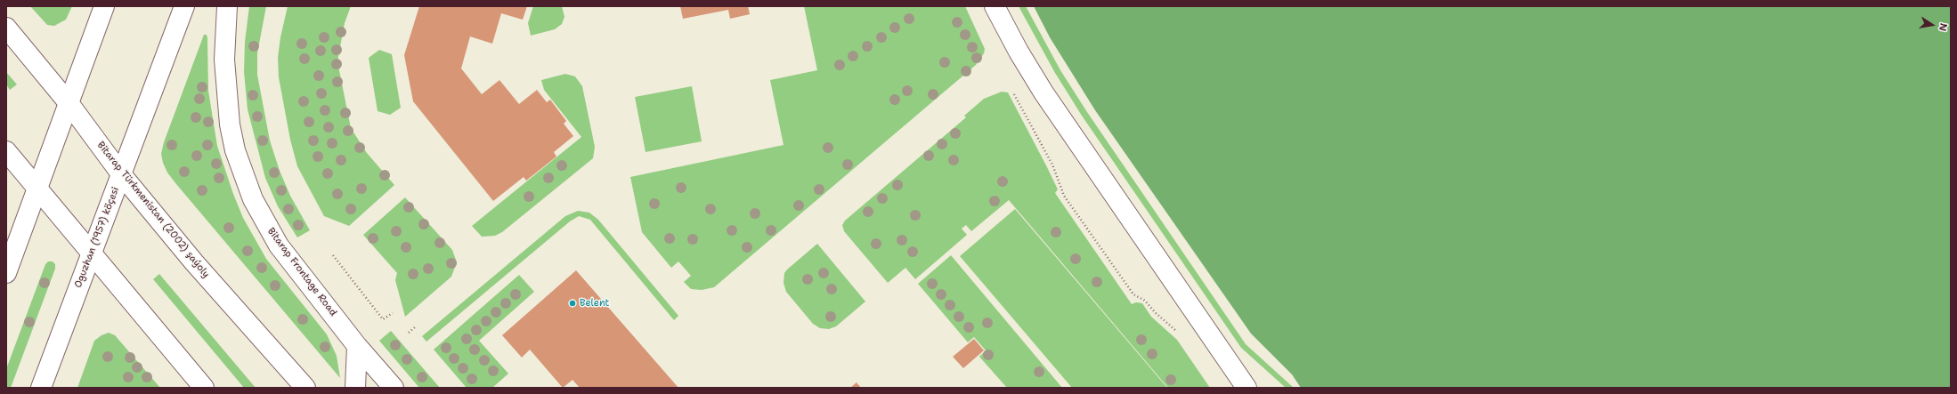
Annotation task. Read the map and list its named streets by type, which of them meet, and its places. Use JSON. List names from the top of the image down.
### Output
{
  "streets": {
    "main road": ["Bitarap Türkmenistan (2002) şaýoly", "Oguzhan (1957) köçesi", "Bitarap Frontage Road"]
  },
  "crossings": [
    ["Bitarap Türkmenistan (2002) şaýoly", "Oguzhan (1957) köçesi"]
  ],
  "places": ["Belent"],
  "north": "right"
}
